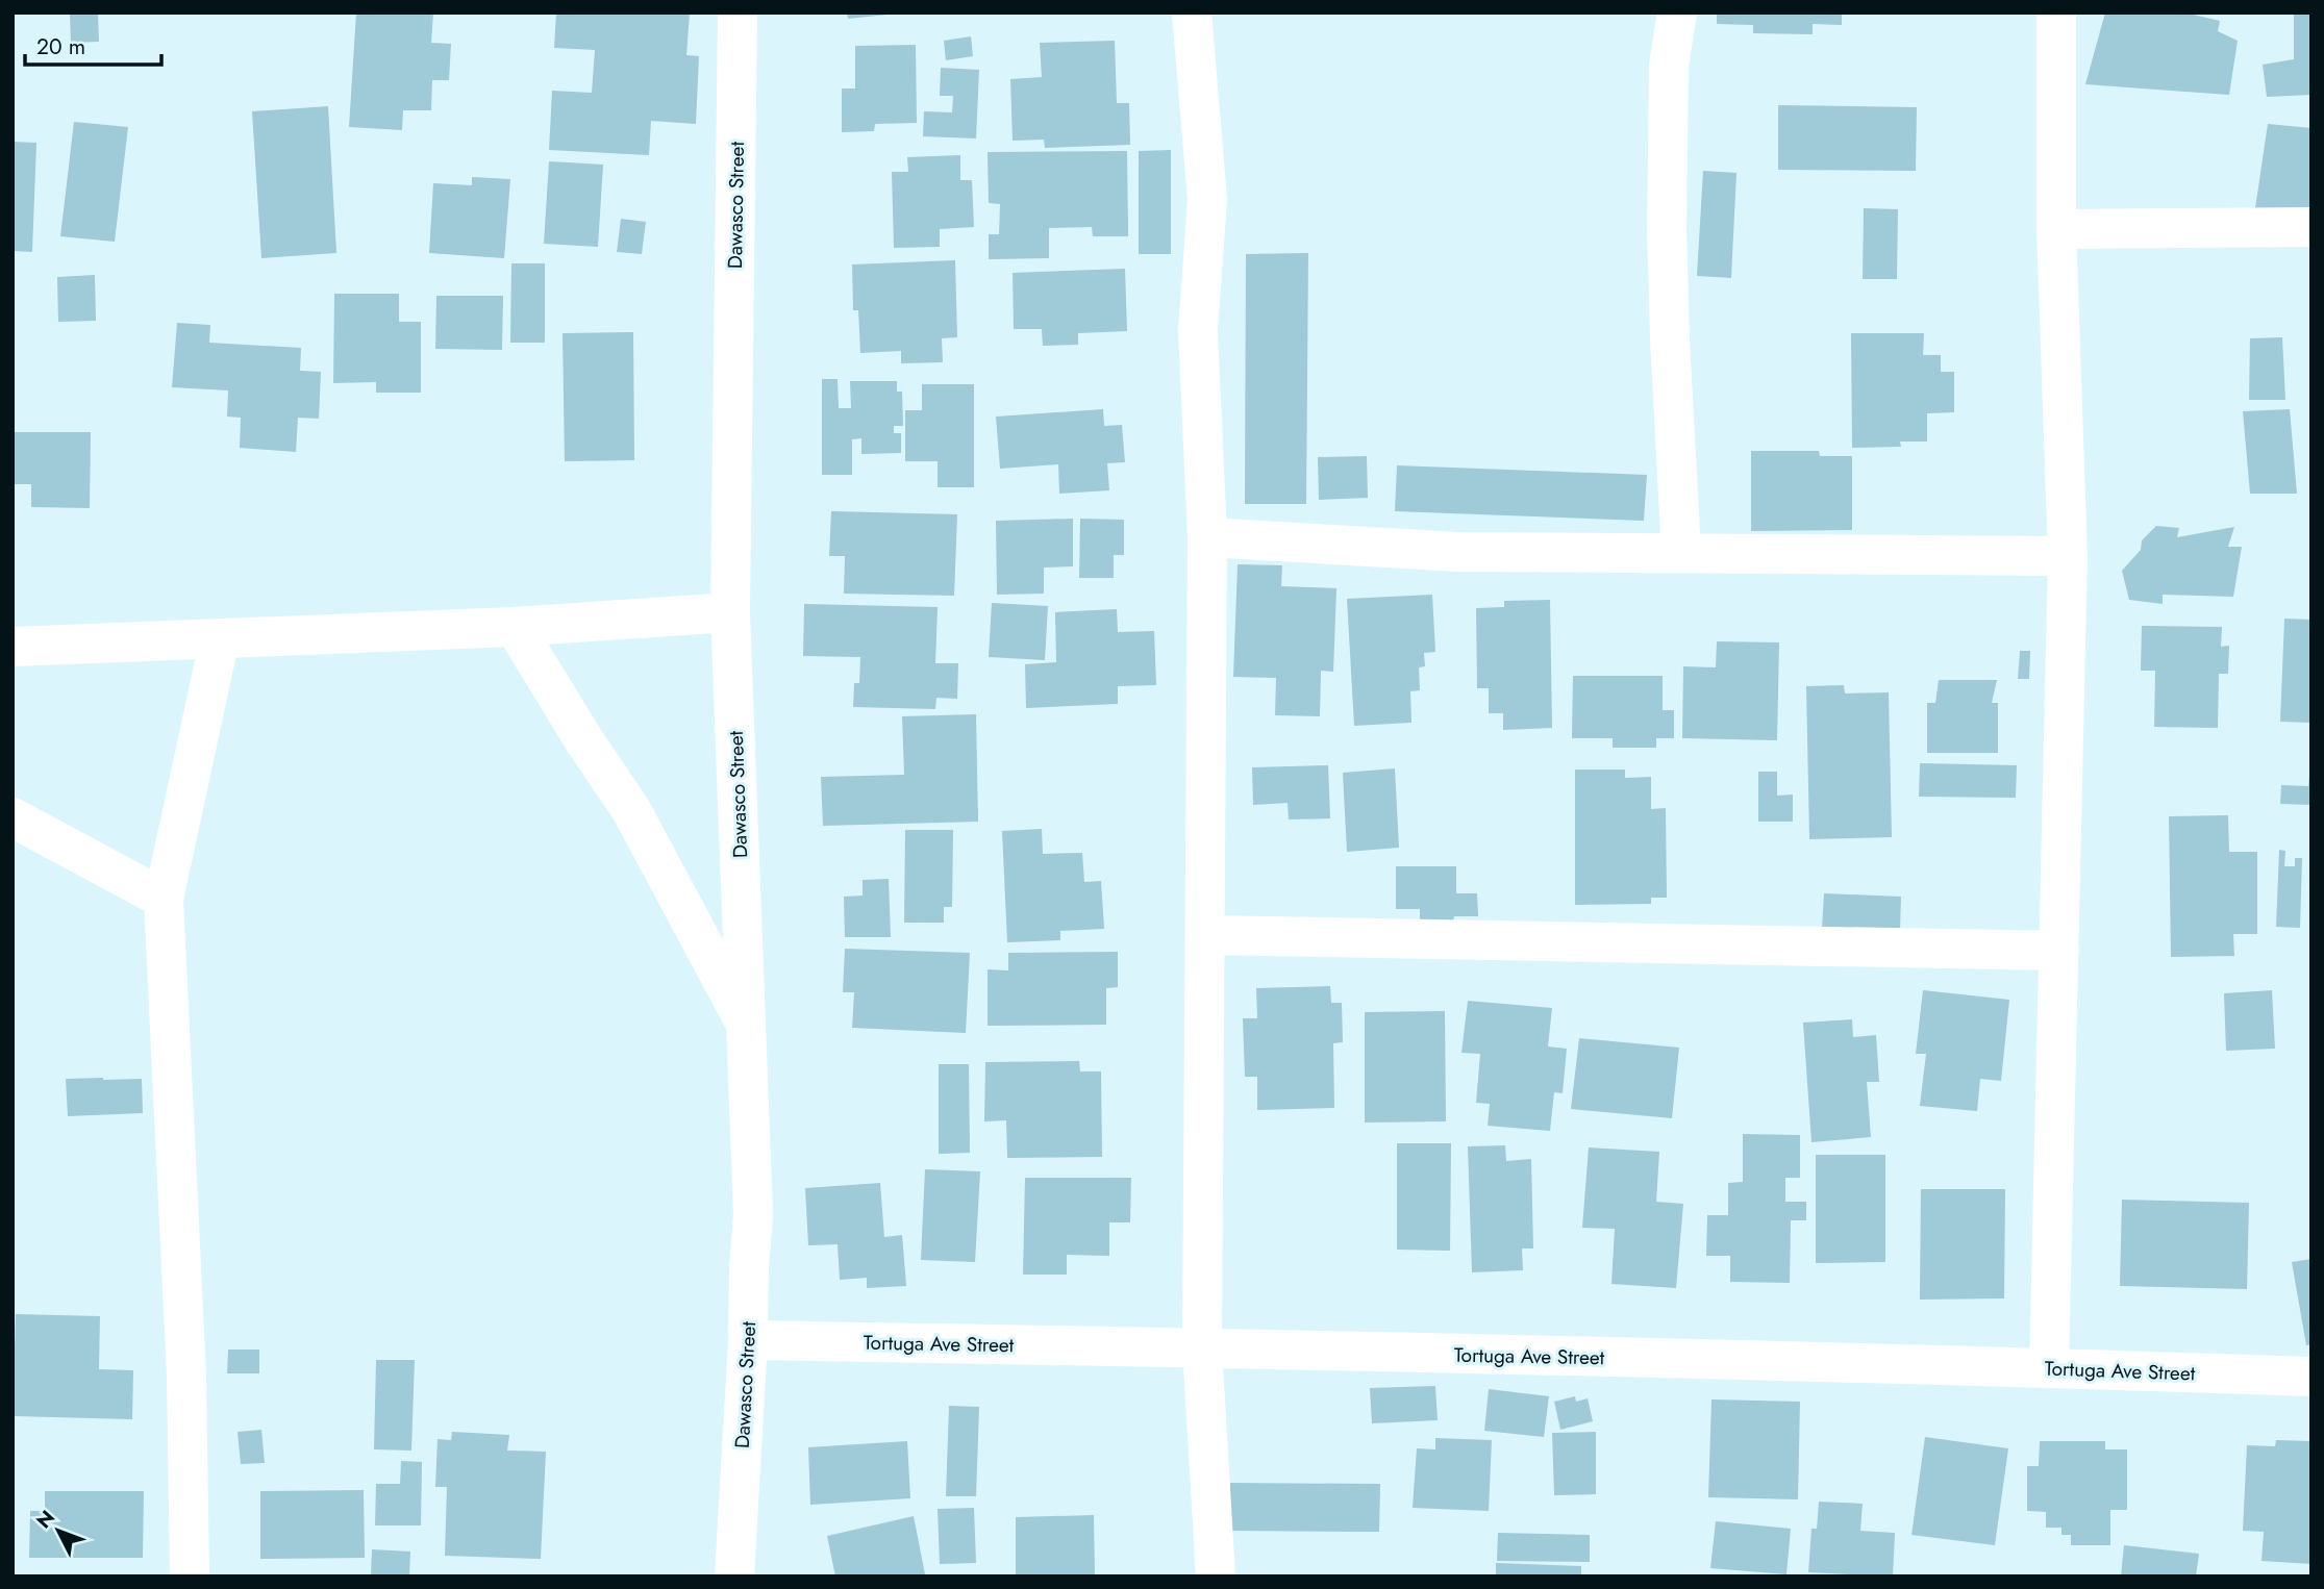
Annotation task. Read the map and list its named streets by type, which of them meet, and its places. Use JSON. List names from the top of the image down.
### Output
{
  "streets": {
    "street": ["Dawasco Street", "Tortuga Ave Street"]
  },
  "crossings": [
    ["Dawasco Street", "Tortuga Ave Street"]
  ],
  "scale_bar": "20 m",
  "north": "top left"
}
